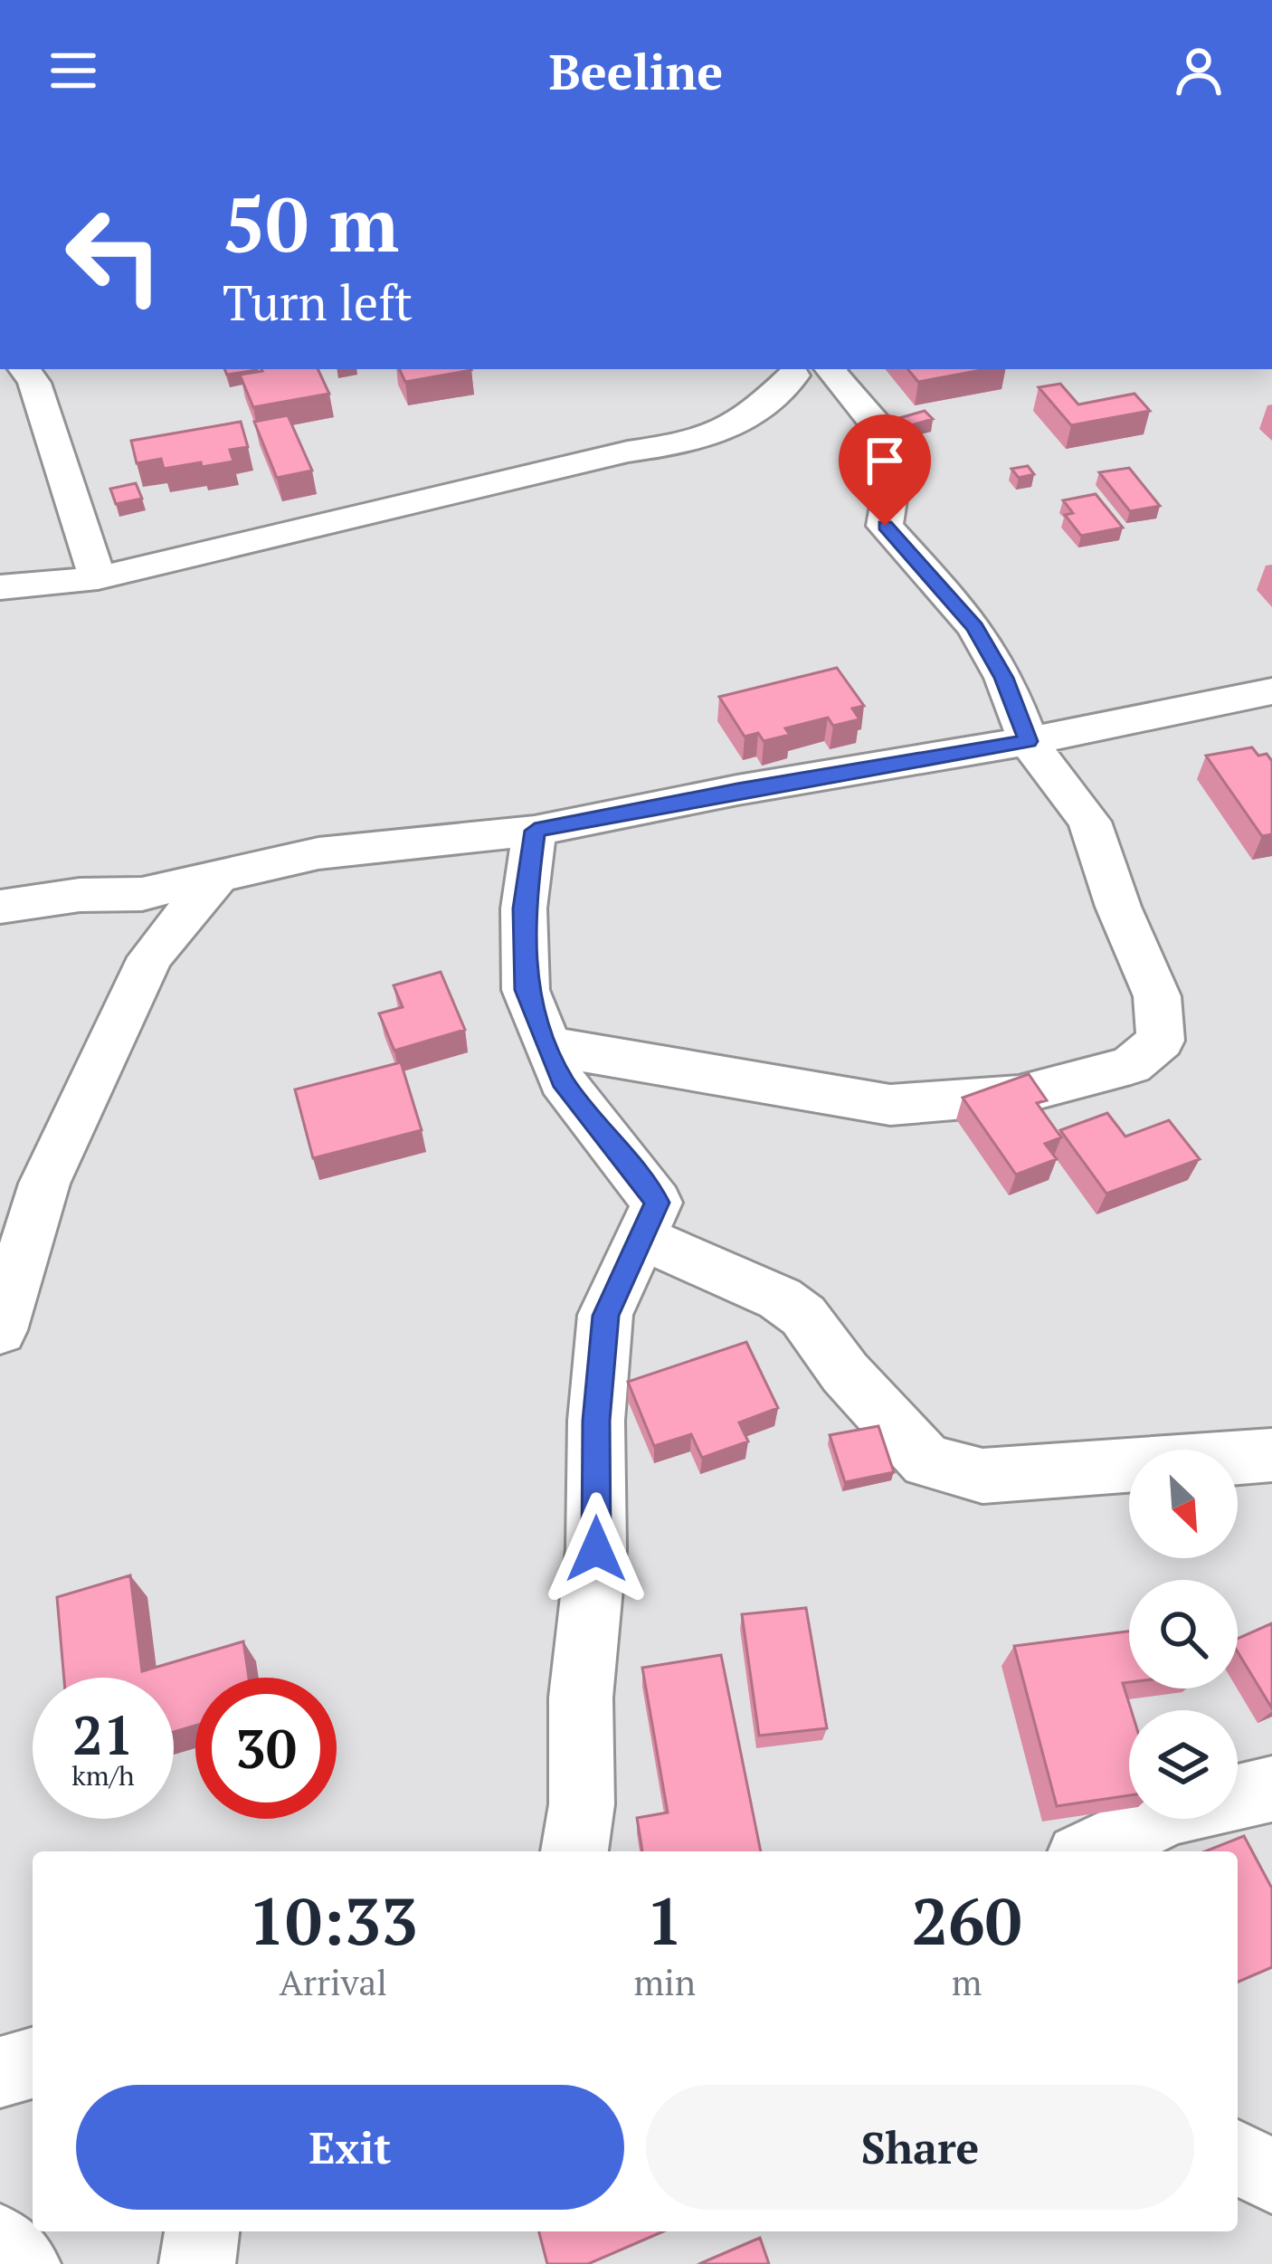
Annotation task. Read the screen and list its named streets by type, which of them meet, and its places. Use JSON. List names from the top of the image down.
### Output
{
  "north": "bottom right",
  "page": {
    "header": "Beeline",
    "turn": ["50 m", "Turn left"],
    "speed": "21 km/h",
    "limit": "30",
    "eta": [
      "10:33",
      "Arrival",
      "1",
      "min",
      "260",
      "m"
    ],
    "buttons": ["Exit", "Share"]
  }
}
